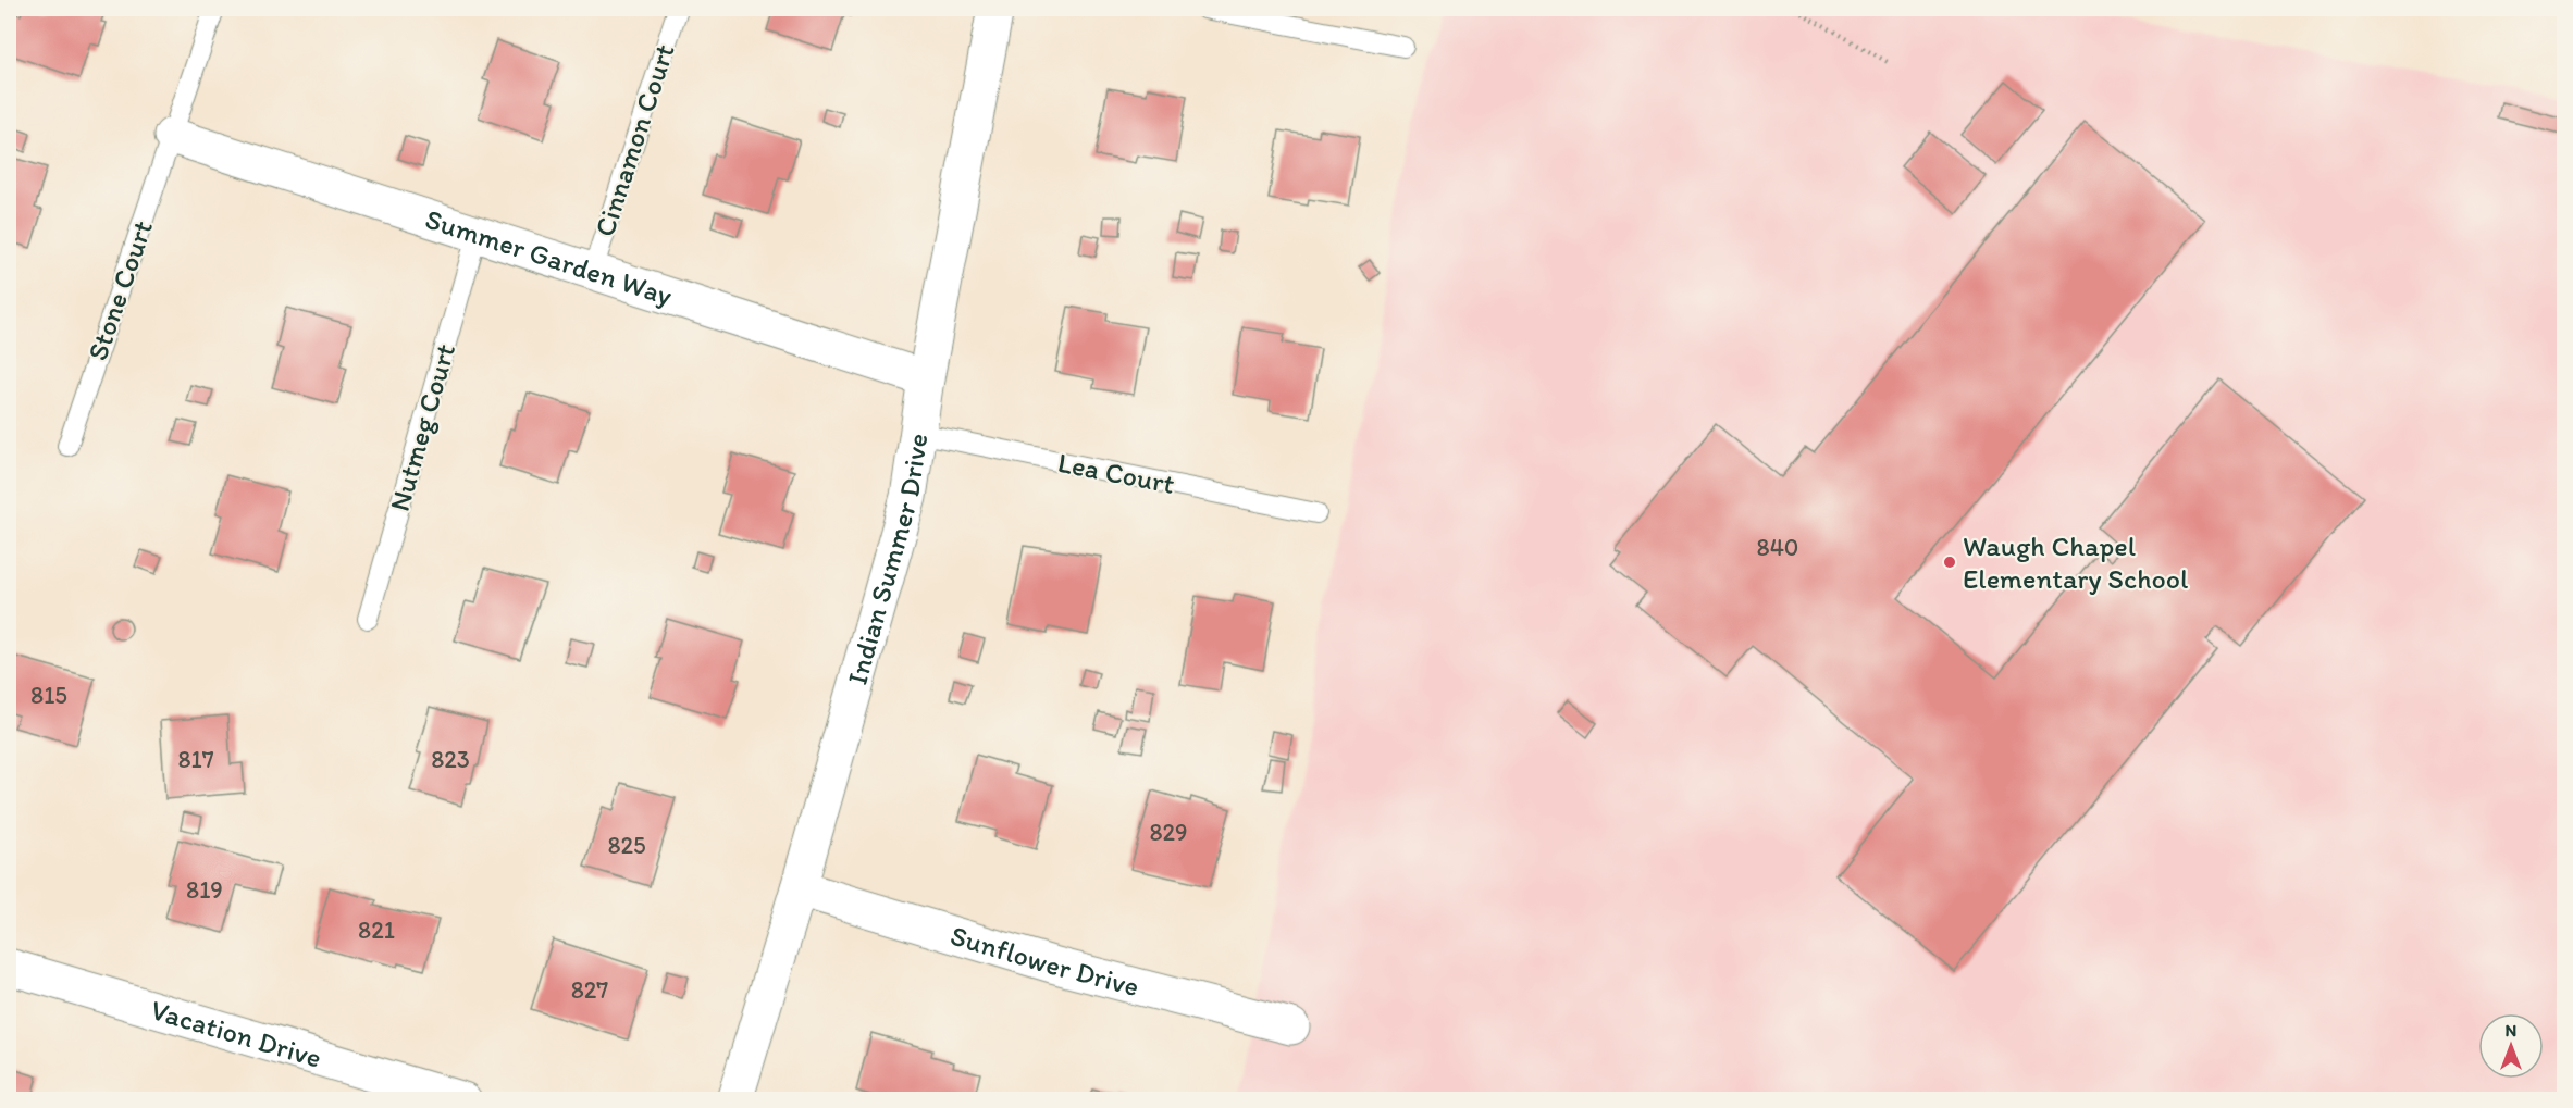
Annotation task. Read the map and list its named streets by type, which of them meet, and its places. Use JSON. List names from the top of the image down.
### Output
{
  "streets": {
    "street": [
      "Summer Garden Way",
      "Indian Summer Drive",
      "Sunflower Drive",
      "Vacation Drive"
    ],
    "lane": [
      "Cinnamon Court",
      "Stone Court",
      "Nutmeg Court",
      "Lea Court"
    ]
  },
  "crossings": [
    ["Cinnamon Court", "Summer Garden Way"],
    ["Summer Garden Way", "Stone Court"],
    ["Summer Garden Way", "Nutmeg Court"],
    ["Summer Garden Way", "Indian Summer Drive"],
    ["Lea Court", "Indian Summer Drive"],
    ["Indian Summer Drive", "Sunflower Drive"]
  ],
  "places": ["Waugh Chapel Elementary School"],
  "house_numbers": [
    "840",
    "815",
    "817",
    "823",
    "829",
    "825",
    "819",
    "821",
    "827"
  ],
  "north": "top"
}
